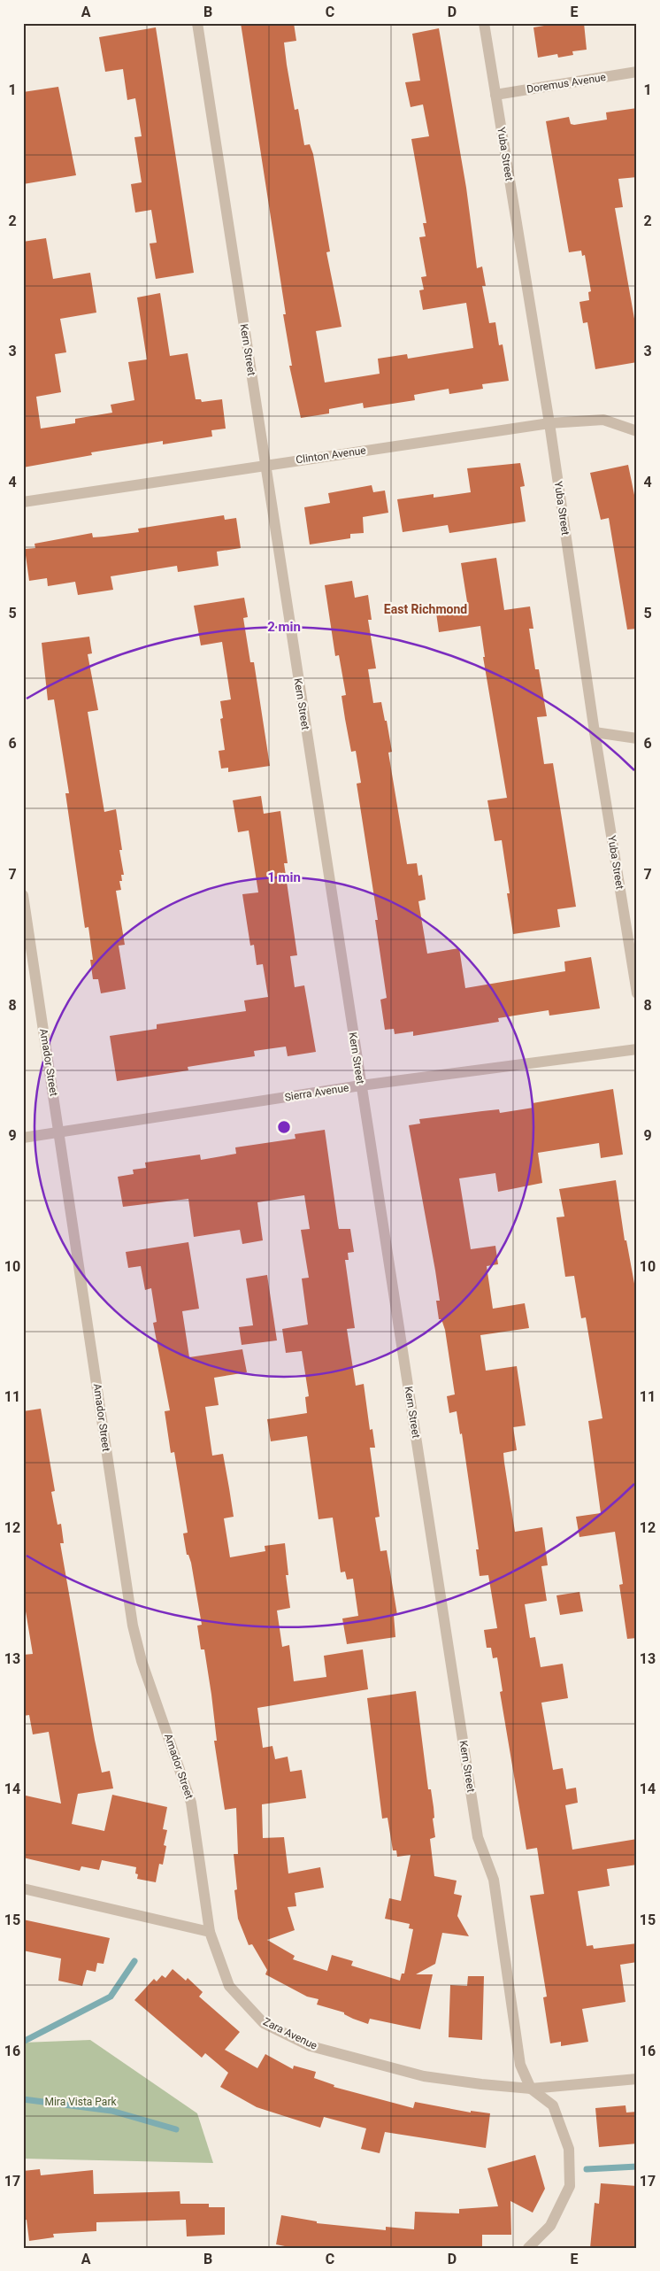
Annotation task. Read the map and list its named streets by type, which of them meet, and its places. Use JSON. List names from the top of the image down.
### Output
{
  "streets": {
    "street": [
      "Doremus Avenue",
      "Yuba Street",
      "Kern Street",
      "Clinton Avenue",
      "Amador Street",
      "Sierra Avenue",
      "Zara Avenue"
    ]
  },
  "crossings": [
    ["Doremus Avenue", "Yuba Street"],
    ["Yuba Street", "Clinton Avenue"],
    ["Kern Street", "Clinton Avenue"],
    ["Kern Street", "Sierra Avenue"],
    ["Kern Street", "Zara Avenue"],
    ["Amador Street", "Sierra Avenue"],
    ["Amador Street", "Zara Avenue"]
  ],
  "districts": ["East Richmond"],
  "parks": ["Mira Vista Park"],
  "grid": {
    "columns": [
      "A",
      "B",
      "C",
      "D",
      "E"
    ],
    "rows": [
      "1",
      "2",
      "3",
      "4",
      "5",
      "6",
      "7",
      "8",
      "9",
      "10",
      "11",
      "12",
      "13",
      "14",
      "15",
      "16",
      "17"
    ]
  },
  "rings": ["2 min", "1 min"]
}
